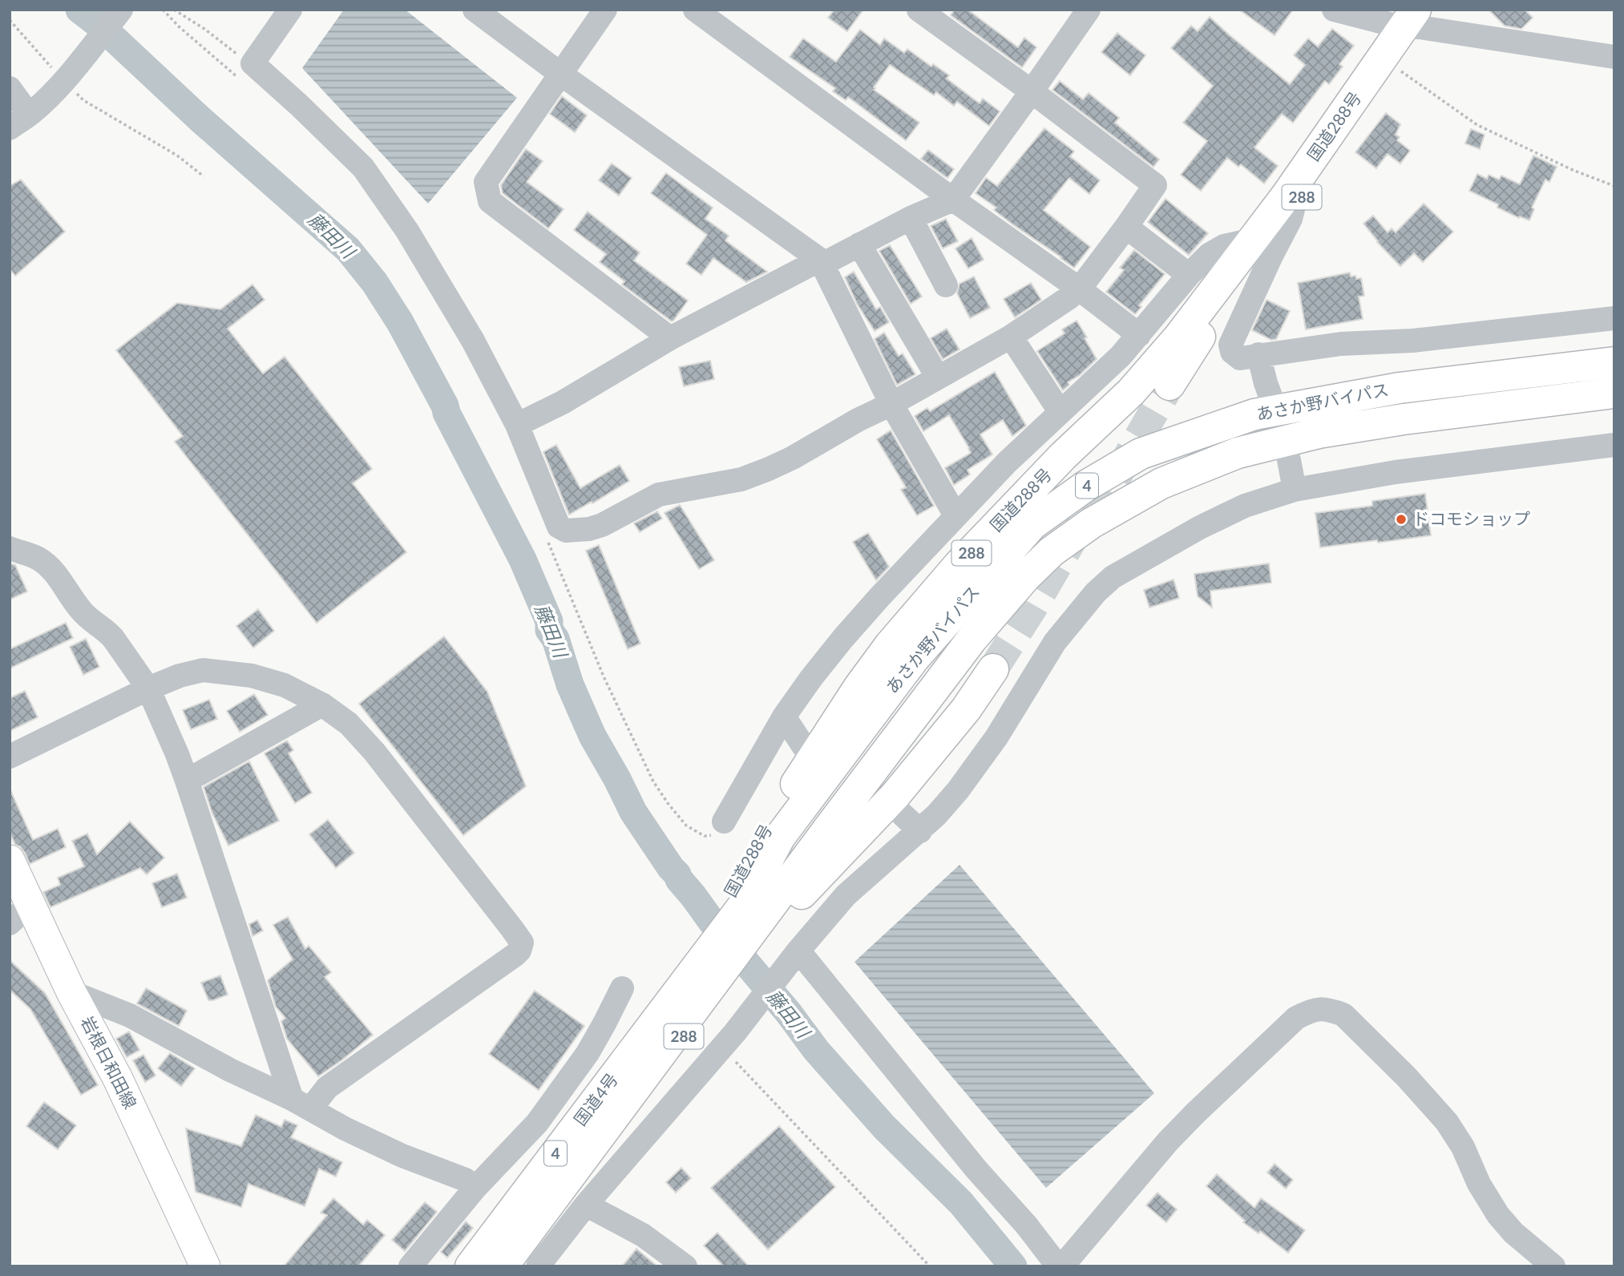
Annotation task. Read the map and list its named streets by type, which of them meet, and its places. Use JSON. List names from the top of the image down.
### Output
{
  "streets": {
    "highway": [
      "国道288号",
      "288",
      "あさか野バイパス",
      "4",
      "国道4号"
    ],
    "main road": ["岩根日和田線"]
  },
  "crossings": [
    ["国道288号", "あさか野バイパス"],
    ["国道288号", "国道4号"]
  ],
  "water": ["藤田川"],
  "places": ["ドコモショップ"]
}
